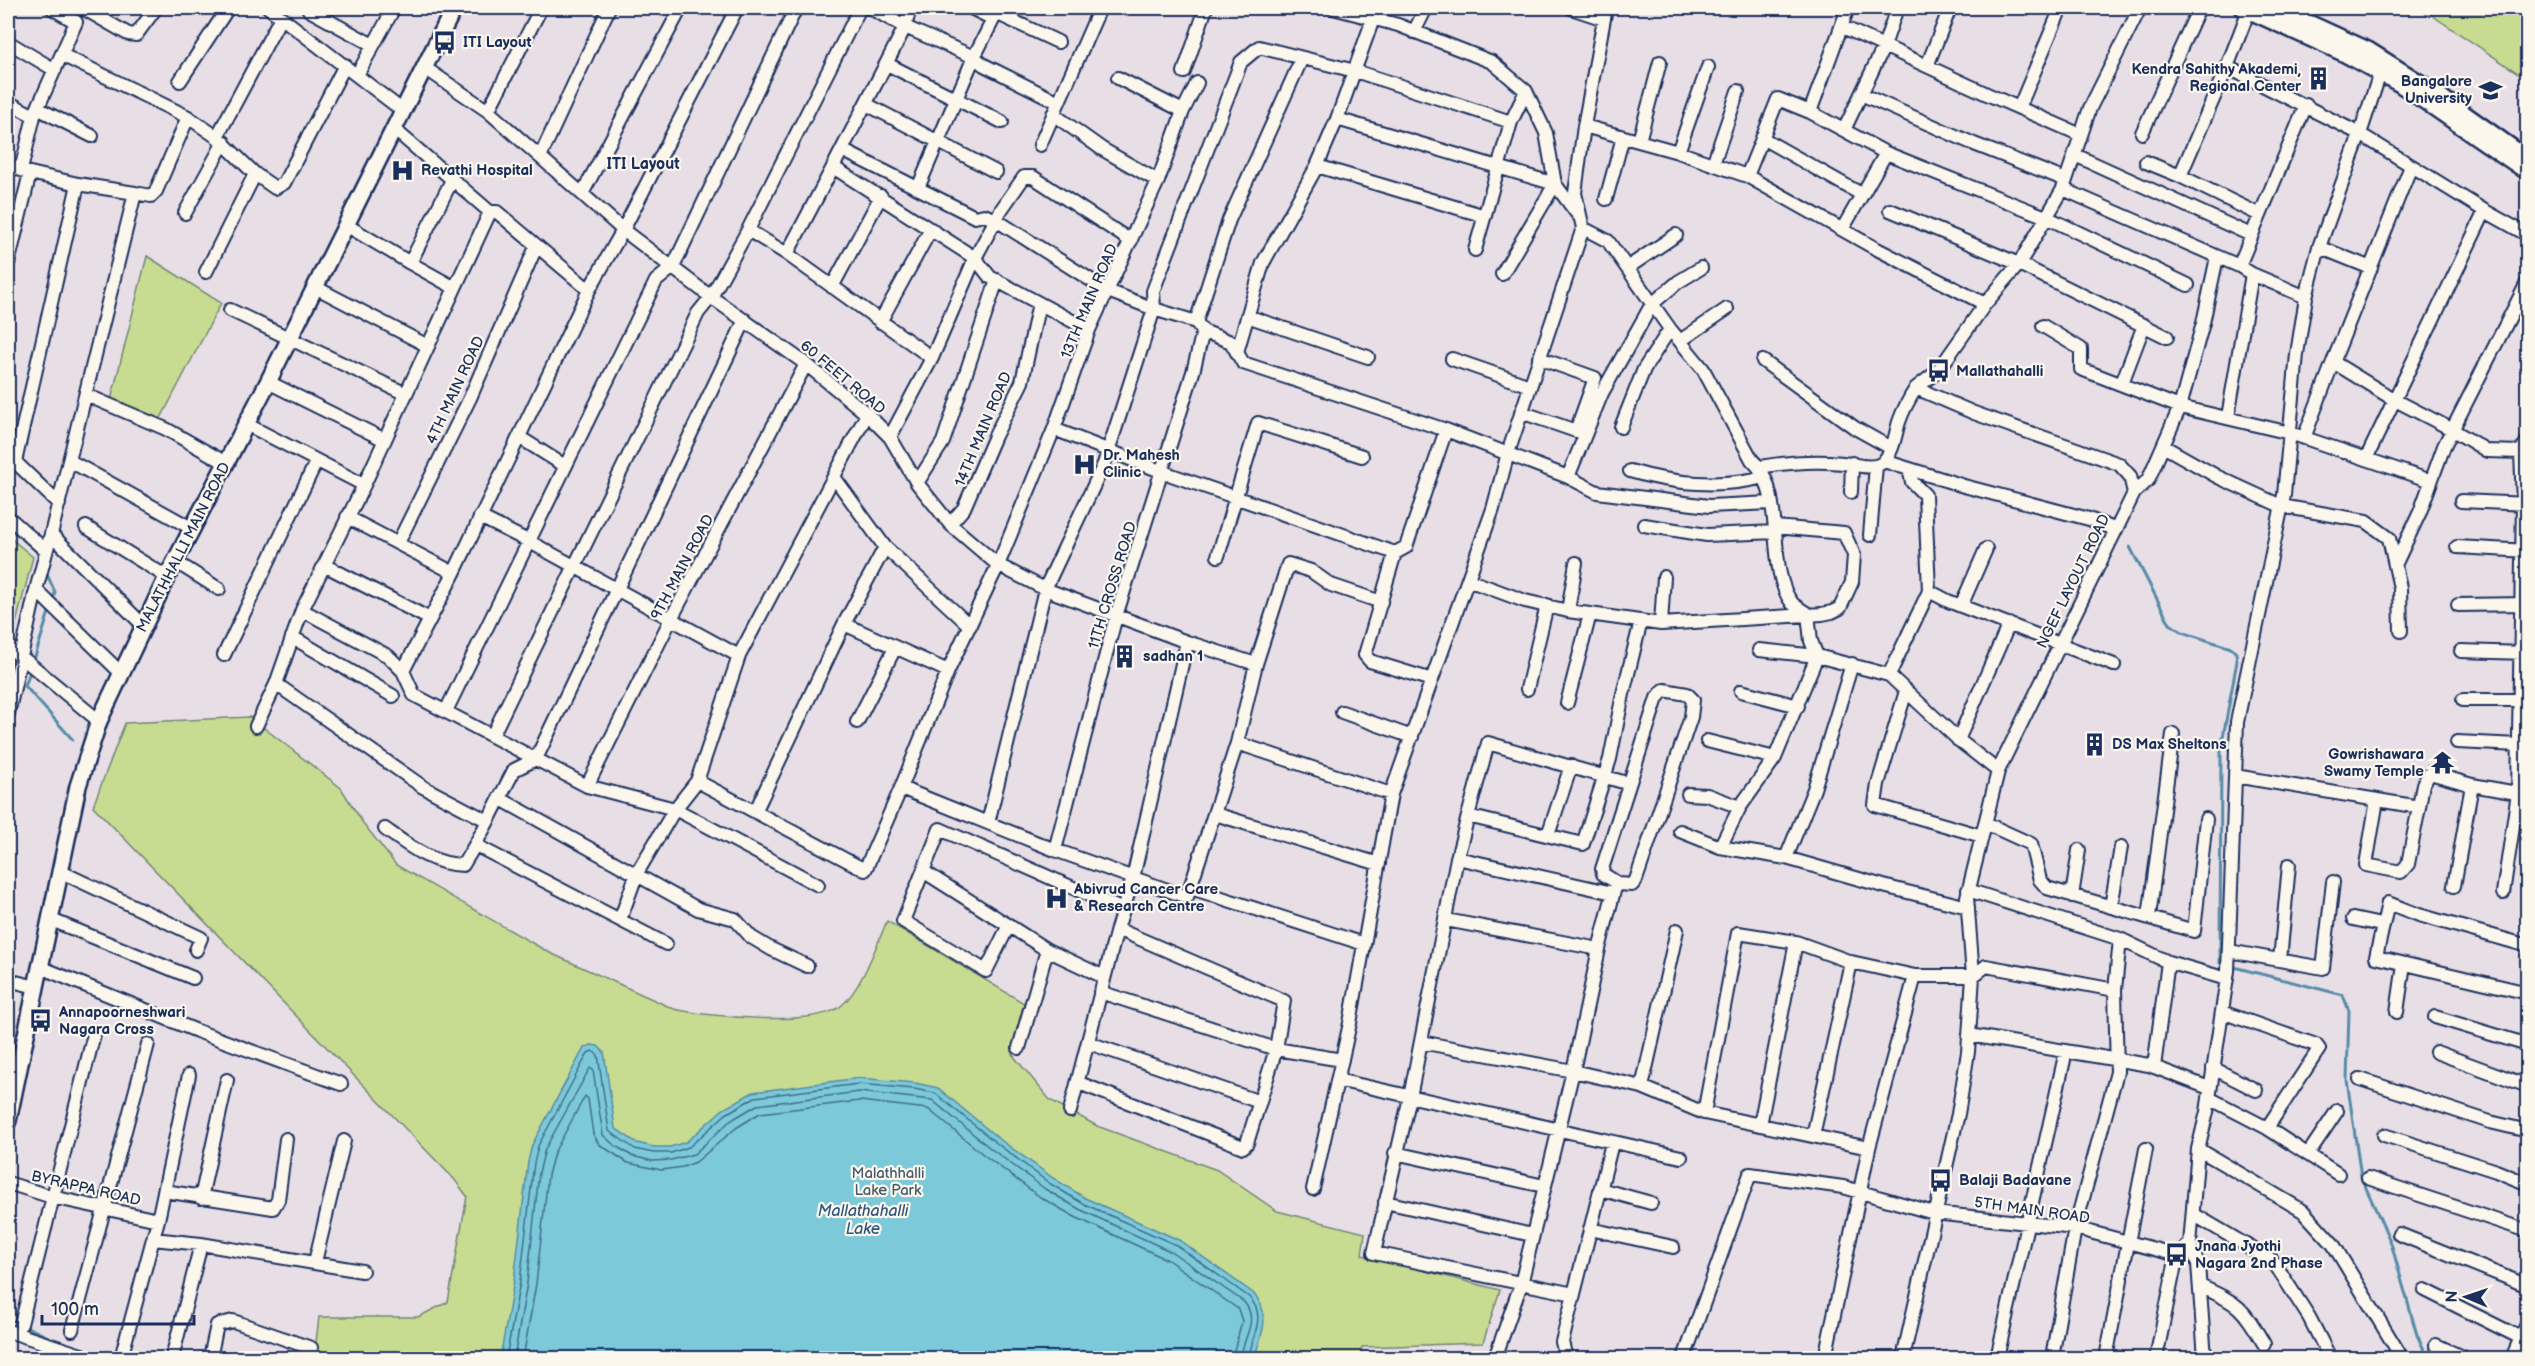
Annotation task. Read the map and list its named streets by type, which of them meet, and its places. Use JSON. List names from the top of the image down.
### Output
{
  "streets": {
    "main road": ["MALATHHALLI MAIN ROAD"],
    "street": [
      "13TH MAIN ROAD",
      "60 FEET ROAD",
      "4TH MAIN ROAD",
      "14TH MAIN ROAD",
      "9TH MAIN ROAD",
      "NGEF LAYOUT ROAD",
      "11TH CROSS ROAD",
      "BYRAPPA ROAD",
      "5TH MAIN ROAD"
    ]
  },
  "crossings": [
    ["13TH MAIN ROAD", "60 FEET ROAD"],
    ["60 FEET ROAD", "14TH MAIN ROAD"],
    ["60 FEET ROAD", "MALATHHALLI MAIN ROAD"],
    ["60 FEET ROAD", "9TH MAIN ROAD"],
    ["60 FEET ROAD", "11TH CROSS ROAD"],
    ["NGEF LAYOUT ROAD", "5TH MAIN ROAD"]
  ],
  "districts": ["ITI Layout"],
  "water": ["Mallathahalli Lake"],
  "parks": ["Malathhalli Lake Park"],
  "places": {
    "bus stop": [
      "ITI Layout",
      "Mallathahalli",
      "Annapoorneshwari Nagara Cross",
      "Balaji Badavane",
      "Jnana Jyothi Nagara 2nd Phase"
    ],
    "building": ["Kendra Sahithy Akademi, Regional Center", "sadhan 1", "DS Max Sheltons"],
    "school or university": ["Bangalore University"],
    "hospital": ["Revathi Hospital", "Dr. Mahesh Clinic", "Abivrud Cancer Care & Research Centre"],
    "temple": ["Gowrishawara Swamy Temple"]
  },
  "scale_bar": "100 m",
  "north": "left"
}
